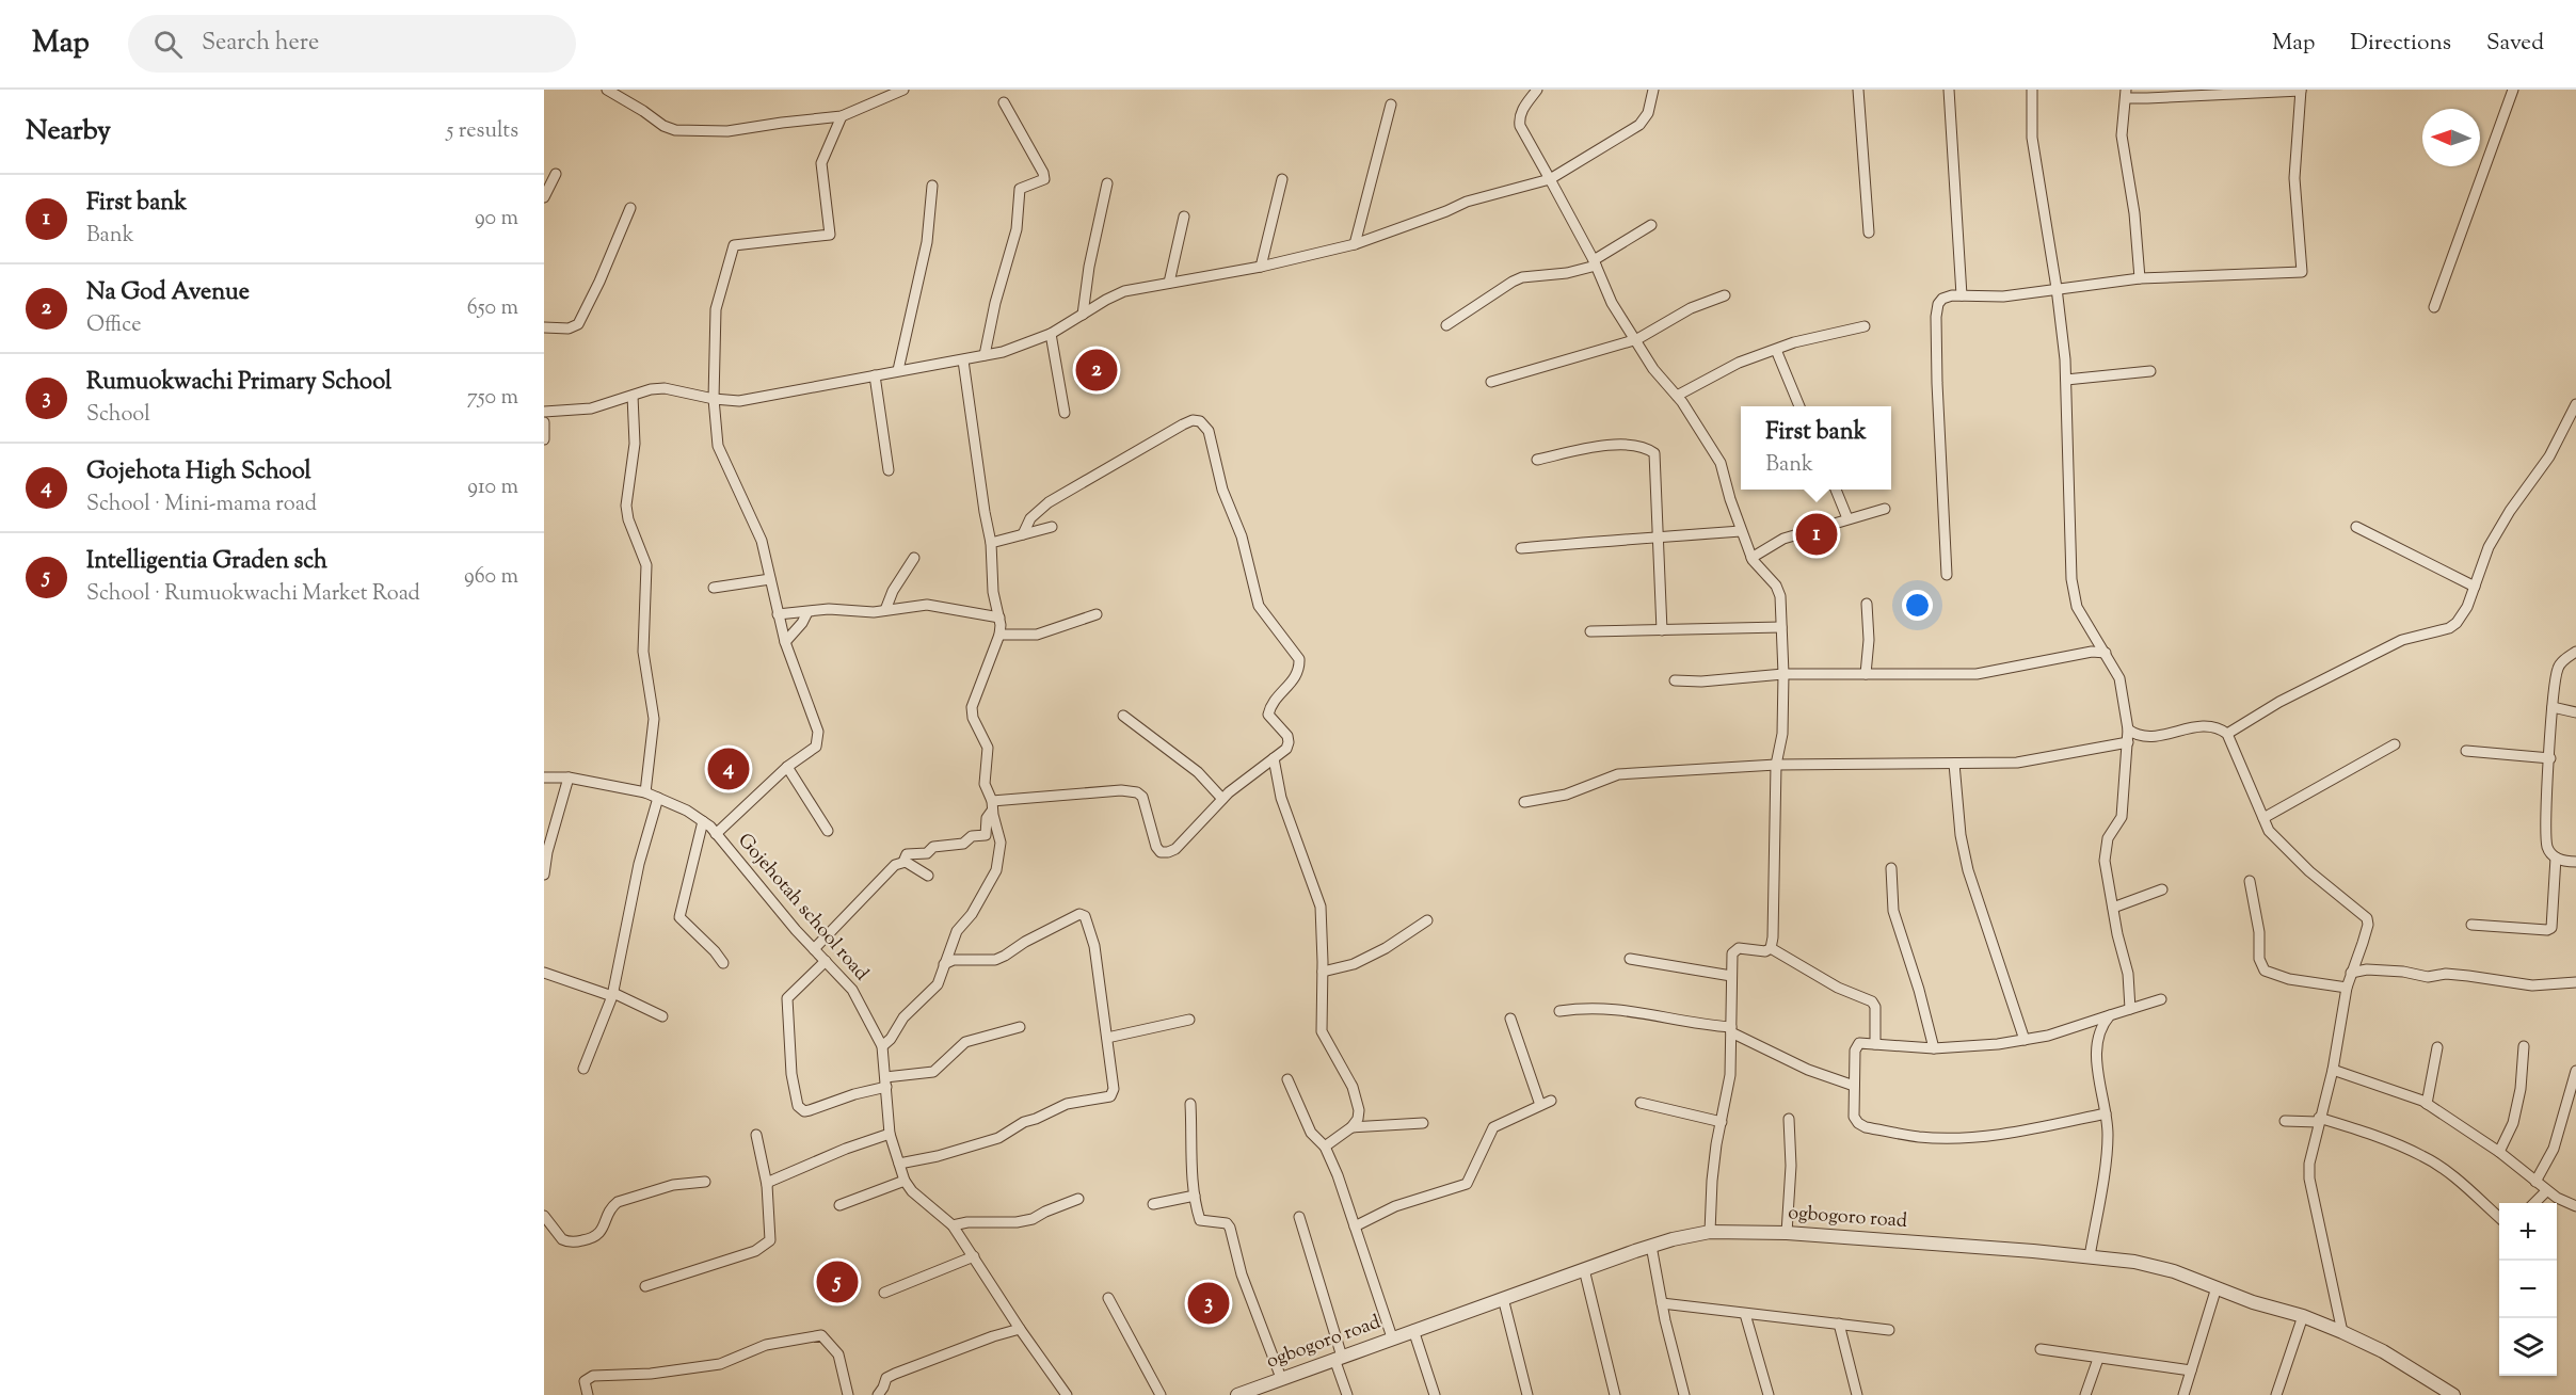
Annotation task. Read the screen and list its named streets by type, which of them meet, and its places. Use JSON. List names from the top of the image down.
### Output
{
  "streets": {
    "street": ["Gojehotah school road", "ogbogoro road"]
  },
  "north": "left",
  "page": {
    "header": "Map",
    "search": "Search here",
    "nav": ["Map", "Directions", "Saved"],
    "heading": ["Nearby", "5 results"],
    "list": [
      {
        "mark": "1",
        "name": "First bank",
        "note": "Bank",
        "value": "90 m"
      },
      {
        "mark": "2",
        "name": "Na God Avenue",
        "note": "Office",
        "value": "650 m"
      },
      {
        "mark": "3",
        "name": "Rumuokwachi Primary School",
        "note": "School",
        "value": "750 m"
      },
      {
        "mark": "4",
        "name": "Gojehota High School",
        "note": "School · Mini-mama road",
        "value": "910 m"
      },
      {
        "mark": "5",
        "name": "Intelligentia Graden sch",
        "note": "School · Rumuokwachi Market Road",
        "value": "960 m"
      }
    ],
    "pins": [
      "2",
      "1",
      "4",
      "5",
      "3"
    ],
    "popup": ["First bank", "Bank"],
    "map_buttons": ["+", "−"]
  }
}
